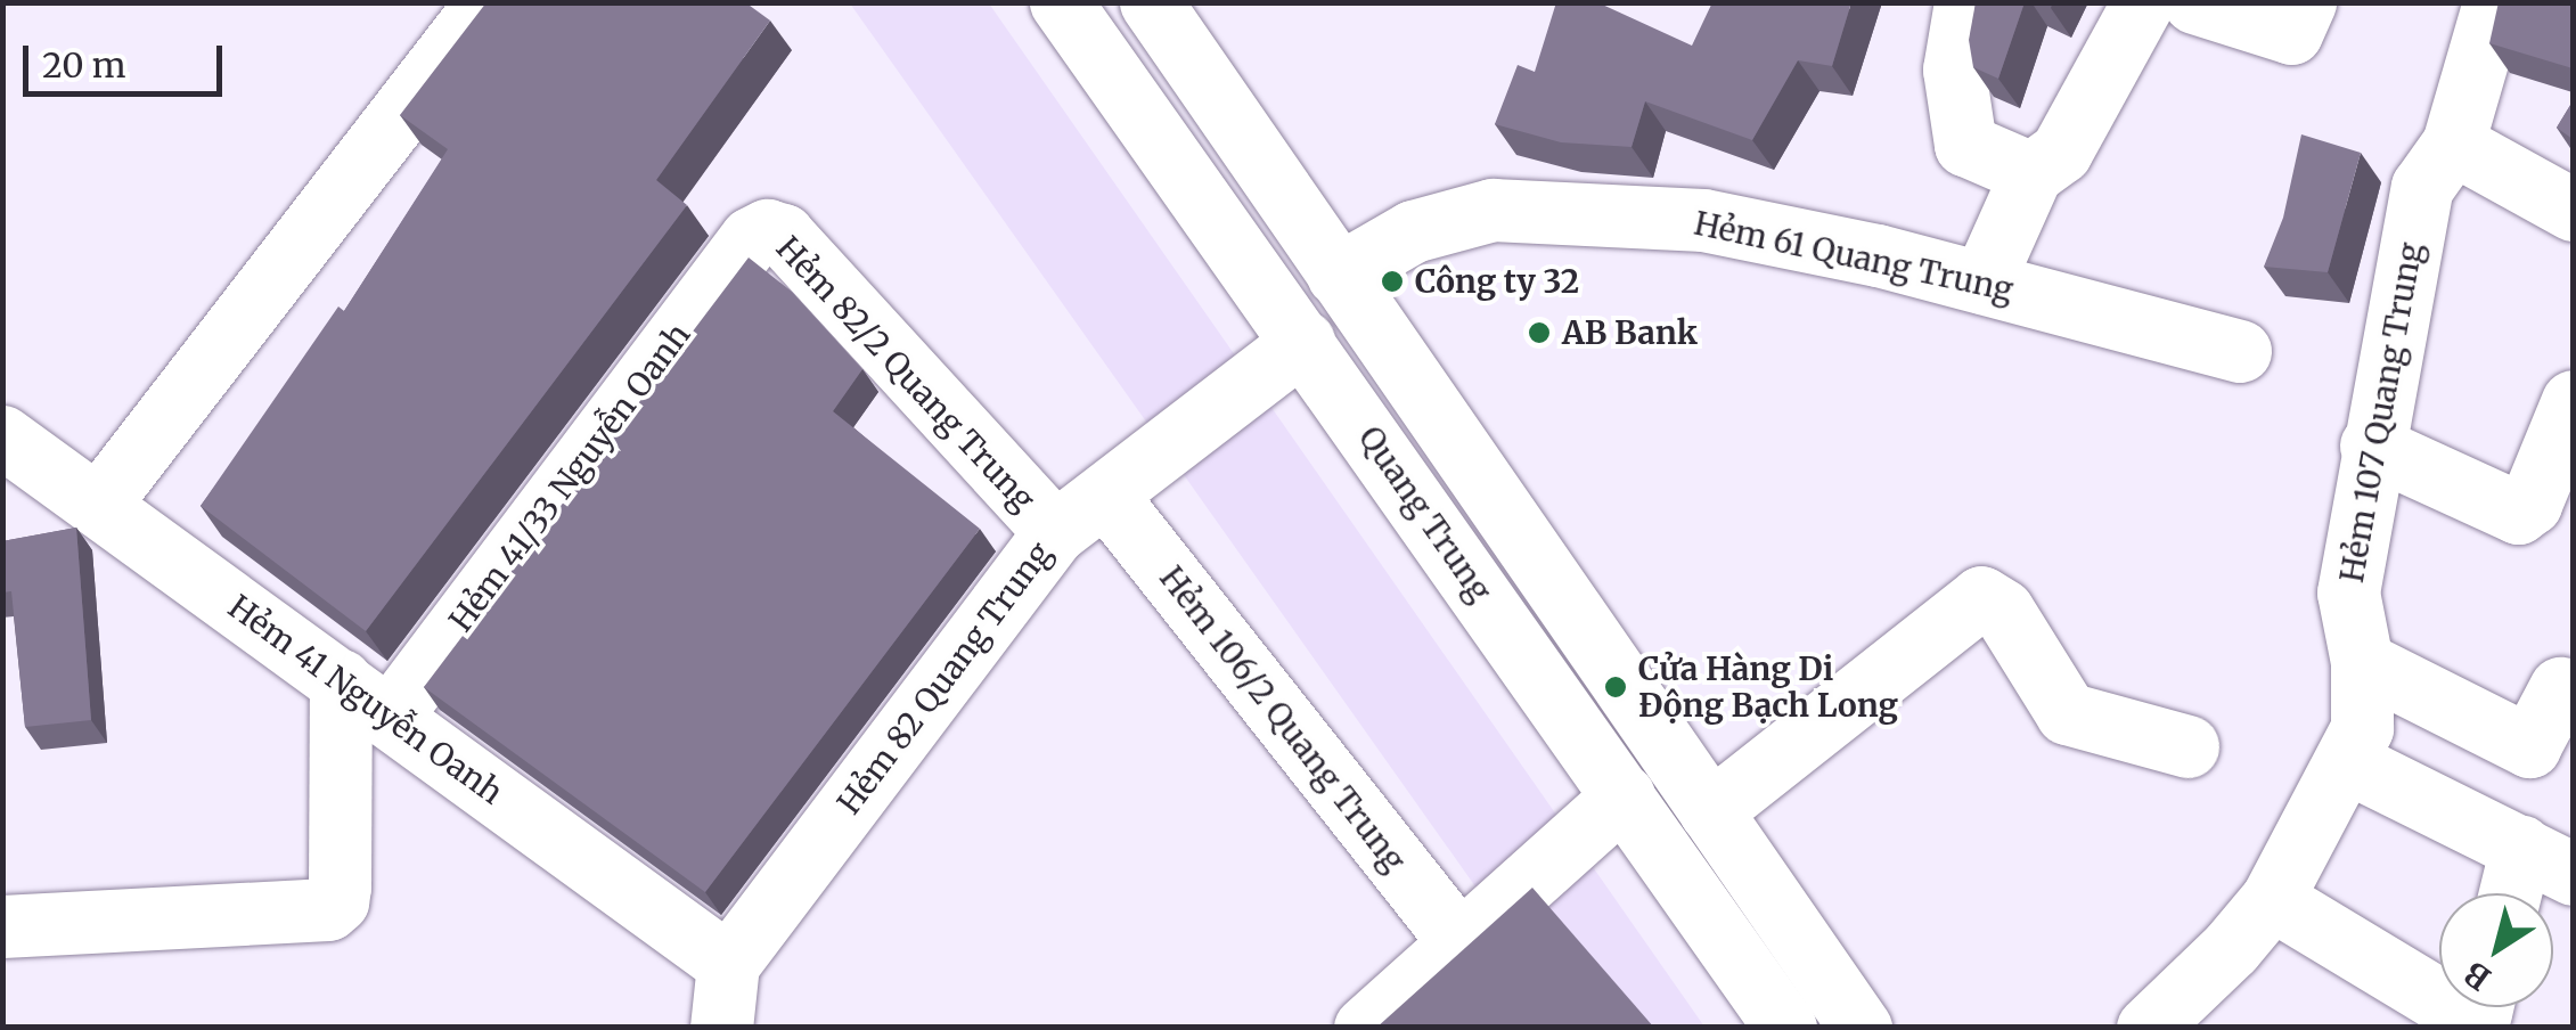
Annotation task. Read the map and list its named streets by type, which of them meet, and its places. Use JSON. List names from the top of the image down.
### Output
{
  "streets": {
    "street": [
      "Hẻm 61 Quang Trung",
      "Hẻm 82/2 Quang Trung",
      "Hẻm 107 Quang Trung",
      "Hẻm 41/33 Nguyễn Oanh",
      "Quang Trung",
      "Hẻm 82 Quang Trung",
      "Hẻm 41 Nguyễn Oanh",
      "Hẻm 106/2 Quang Trung"
    ]
  },
  "crossings": [
    ["Hẻm 61 Quang Trung", "Quang Trung"],
    ["Hẻm 82/2 Quang Trung", "Hẻm 41/33 Nguyễn Oanh"],
    ["Hẻm 82/2 Quang Trung", "Hẻm 82 Quang Trung"],
    ["Hẻm 41/33 Nguyễn Oanh", "Hẻm 41 Nguyễn Oanh"],
    ["Quang Trung", "Hẻm 82 Quang Trung"],
    ["Hẻm 82 Quang Trung", "Hẻm 41 Nguyễn Oanh"],
    ["Hẻm 82 Quang Trung", "Hẻm 106/2 Quang Trung"]
  ],
  "places": ["Công ty 32", "AB Bank", "Cửa Hàng Di Động Bạch Long"],
  "scale_bar": "20 m",
  "north": "bottom left"
}
